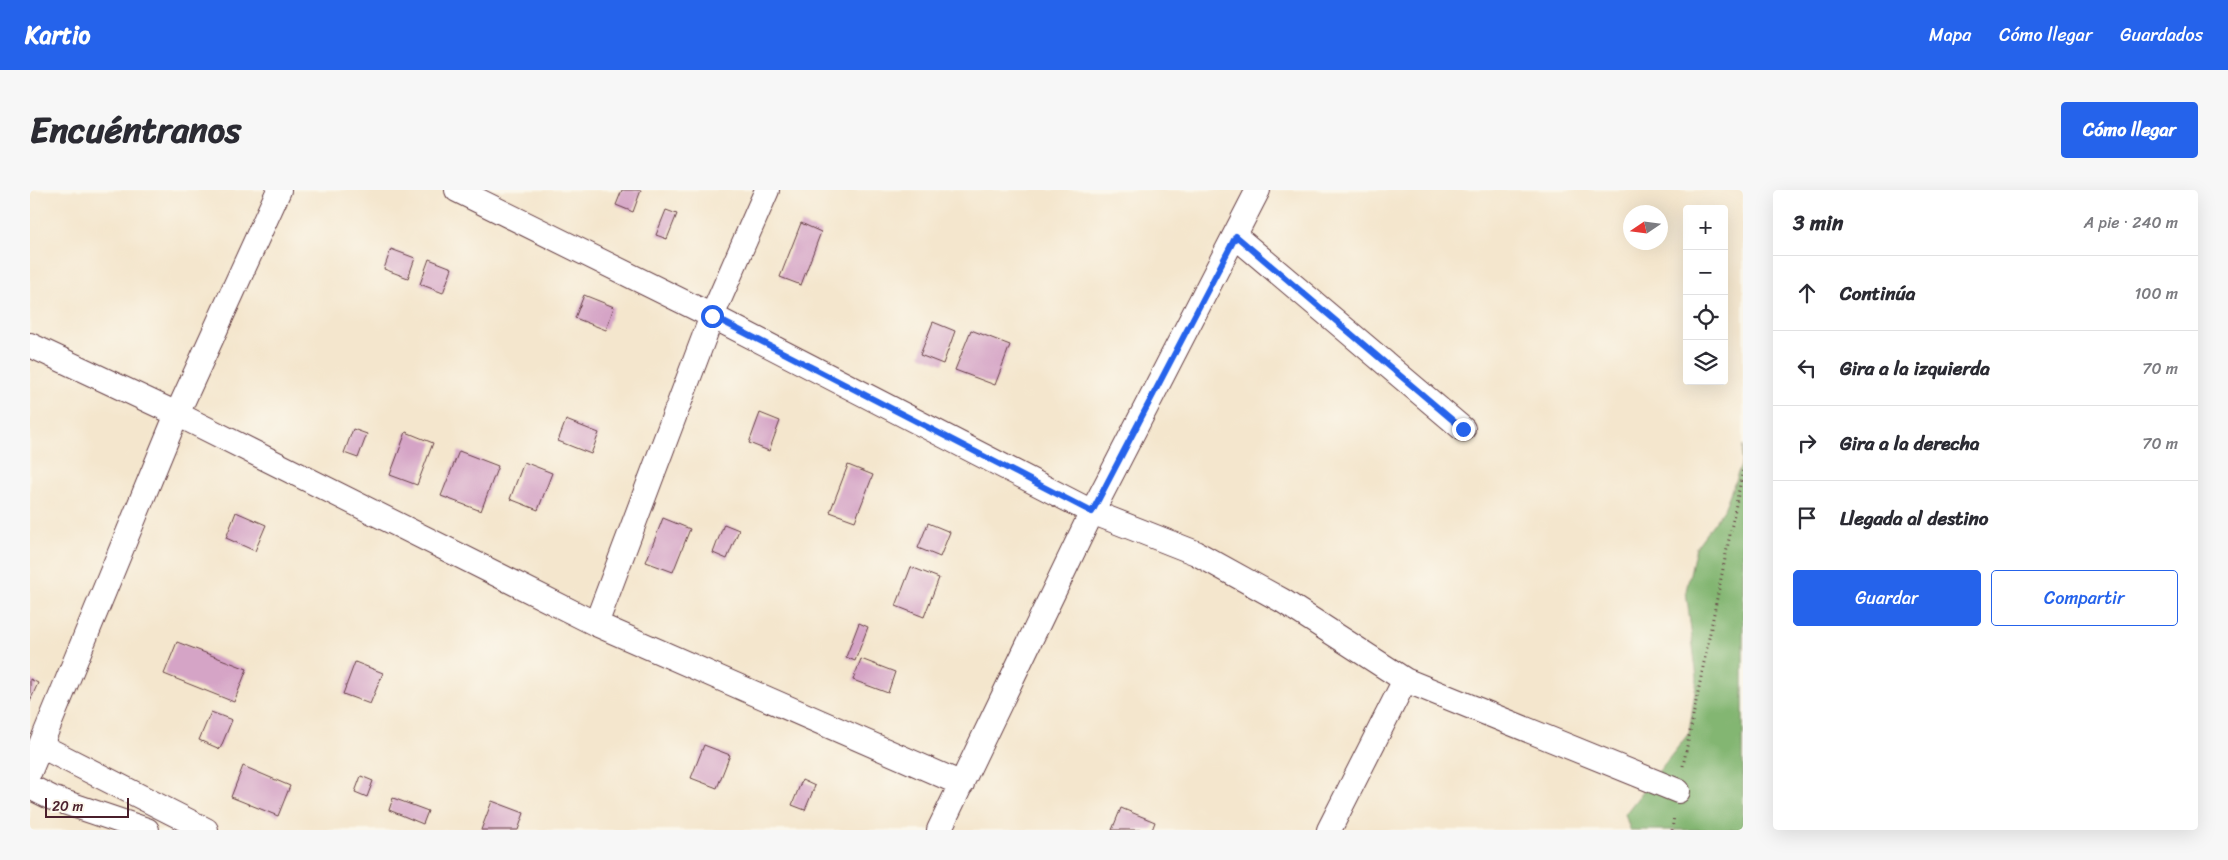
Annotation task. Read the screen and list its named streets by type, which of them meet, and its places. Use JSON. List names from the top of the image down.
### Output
{
  "scale_bar": "20 m",
  "north": "left",
  "page": {
    "header": "Kartio",
    "nav": ["Mapa", "Cómo llegar", "Guardados"],
    "title": "Encuéntranos",
    "buttons": [
      "Cómo llegar",
      ["Guardar", "Compartir"]
    ],
    "heading": ["3 min", "A pie · 240 m"],
    "map_buttons": ["+", "−"],
    "list": [
      ["Continúa", "100 m"],
      ["Gira a la izquierda", "70 m"],
      ["Gira a la derecha", "70 m"],
      "Llegada al destino"
    ],
    "scale": "20 m"
  }
}
